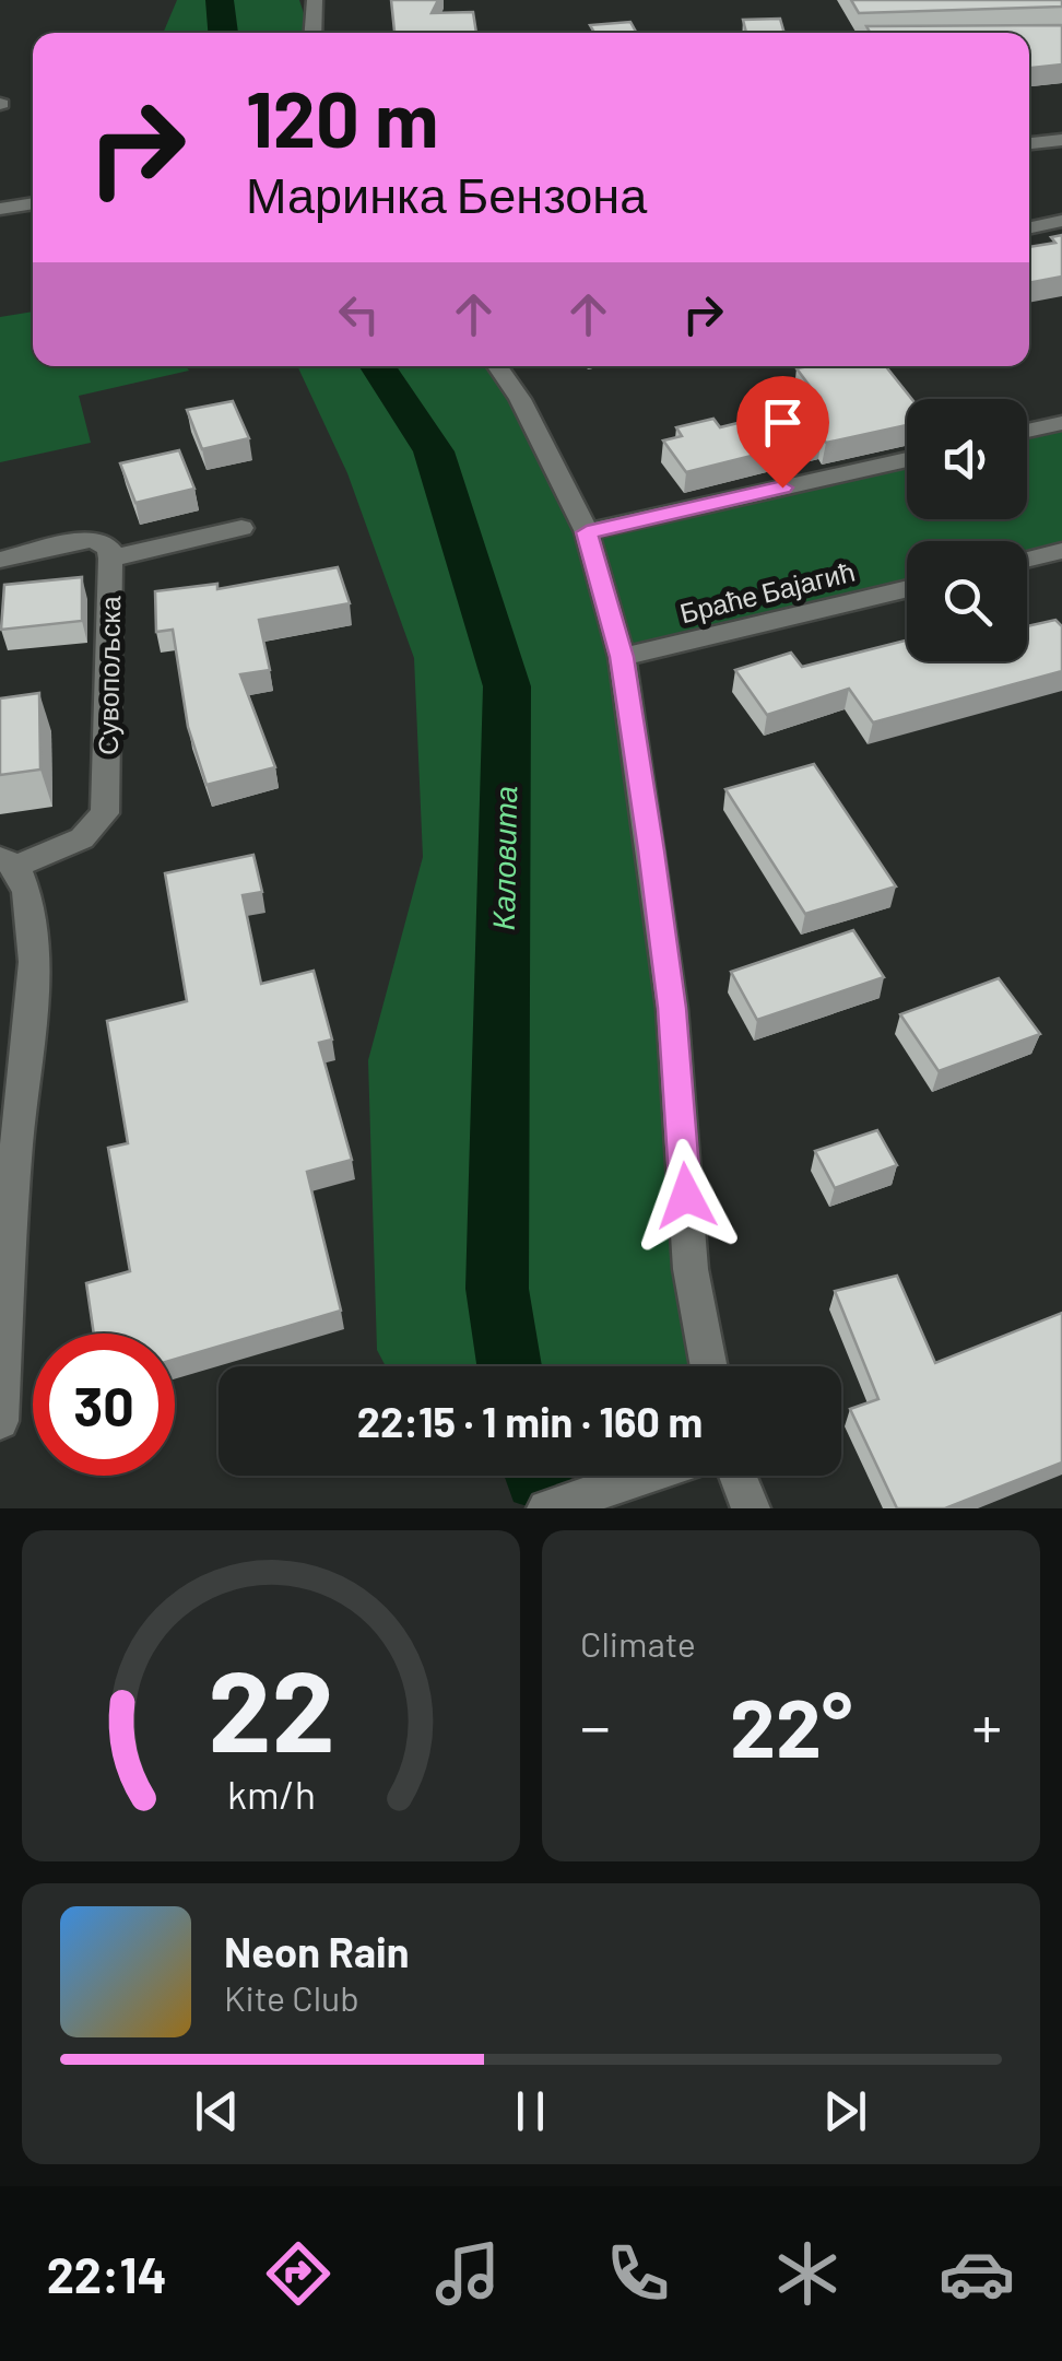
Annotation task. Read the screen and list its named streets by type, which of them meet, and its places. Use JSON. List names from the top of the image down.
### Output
{
  "streets": {
    "street": ["Браће Бајагић", "Сувопољска"]
  },
  "water": ["Каловита"],
  "page": {
    "turn": ["120 m", "Маринка Бензона"],
    "limit": "30",
    "trip": "22:15 · 1 min · 160 m",
    "tile": "Climate",
    "heat": ["−", "22°", "+"],
    "song": ["Neon Rain", "Kite Club"],
    "tabs": "22:14",
    "gauge": ["22", "km/h"]
  }
}
